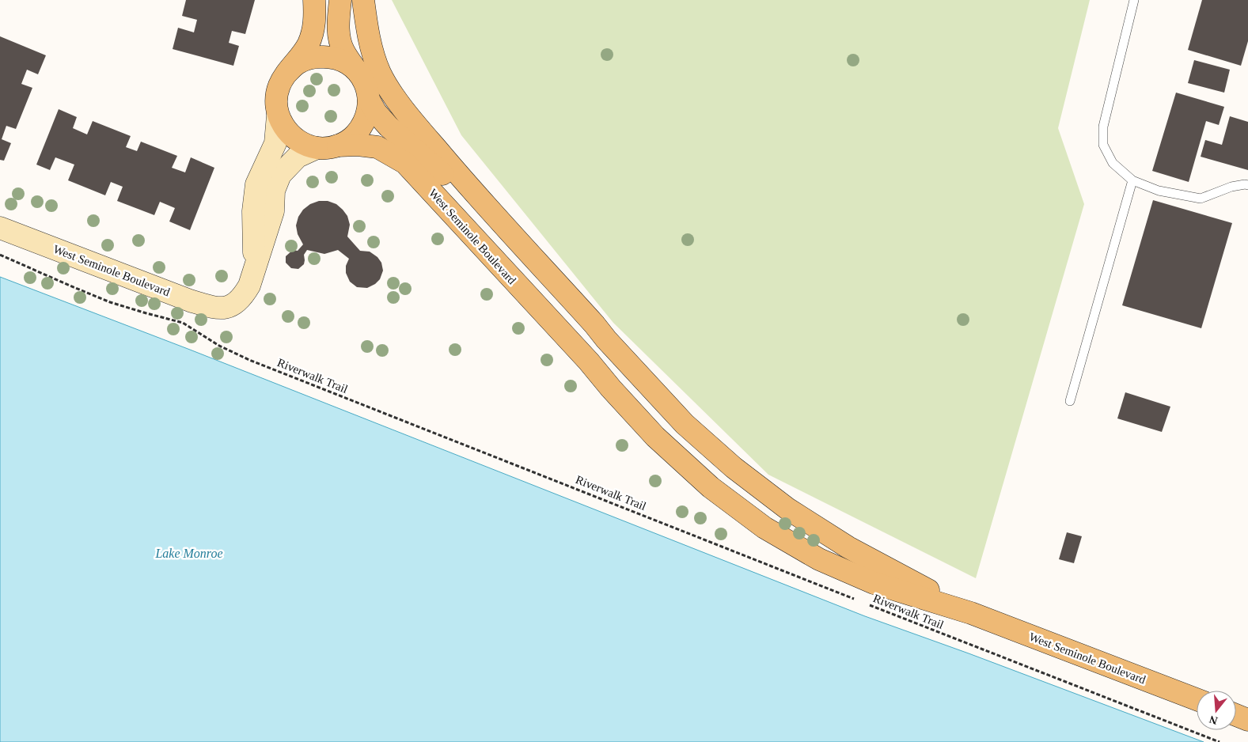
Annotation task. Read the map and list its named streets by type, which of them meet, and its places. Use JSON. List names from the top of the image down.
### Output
{
  "streets": {
    "main road": ["West Seminole Boulevard"],
    "path": ["Riverwalk Trail"]
  },
  "water": ["Lake Monroe"],
  "north": "bottom"
}
